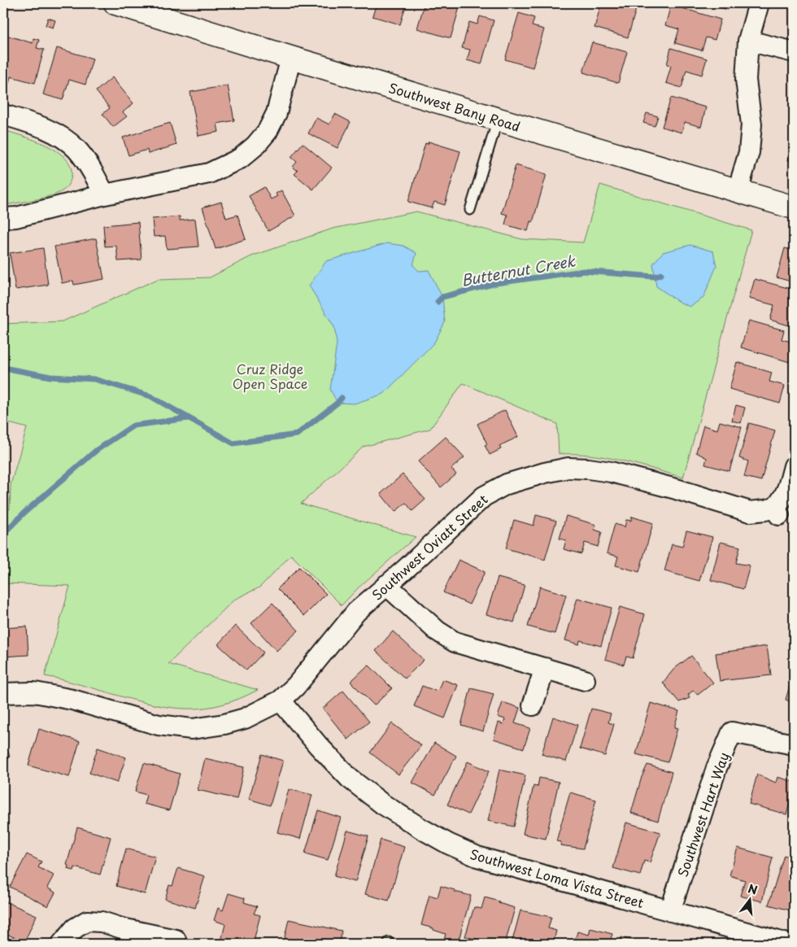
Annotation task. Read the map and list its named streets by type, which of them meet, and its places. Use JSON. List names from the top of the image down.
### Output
{
  "streets": {
    "street": [
      "Southwest Bany Road",
      "Southwest Oviatt Street",
      "Southwest Hart Way",
      "Southwest Loma Vista Street"
    ]
  },
  "crossings": [
    ["Southwest Oviatt Street", "Southwest Loma Vista Street"],
    ["Southwest Hart Way", "Southwest Loma Vista Street"]
  ],
  "water": ["Butternut Creek"],
  "parks": ["Cruz Ridge Open Space"],
  "north": "top"
}
